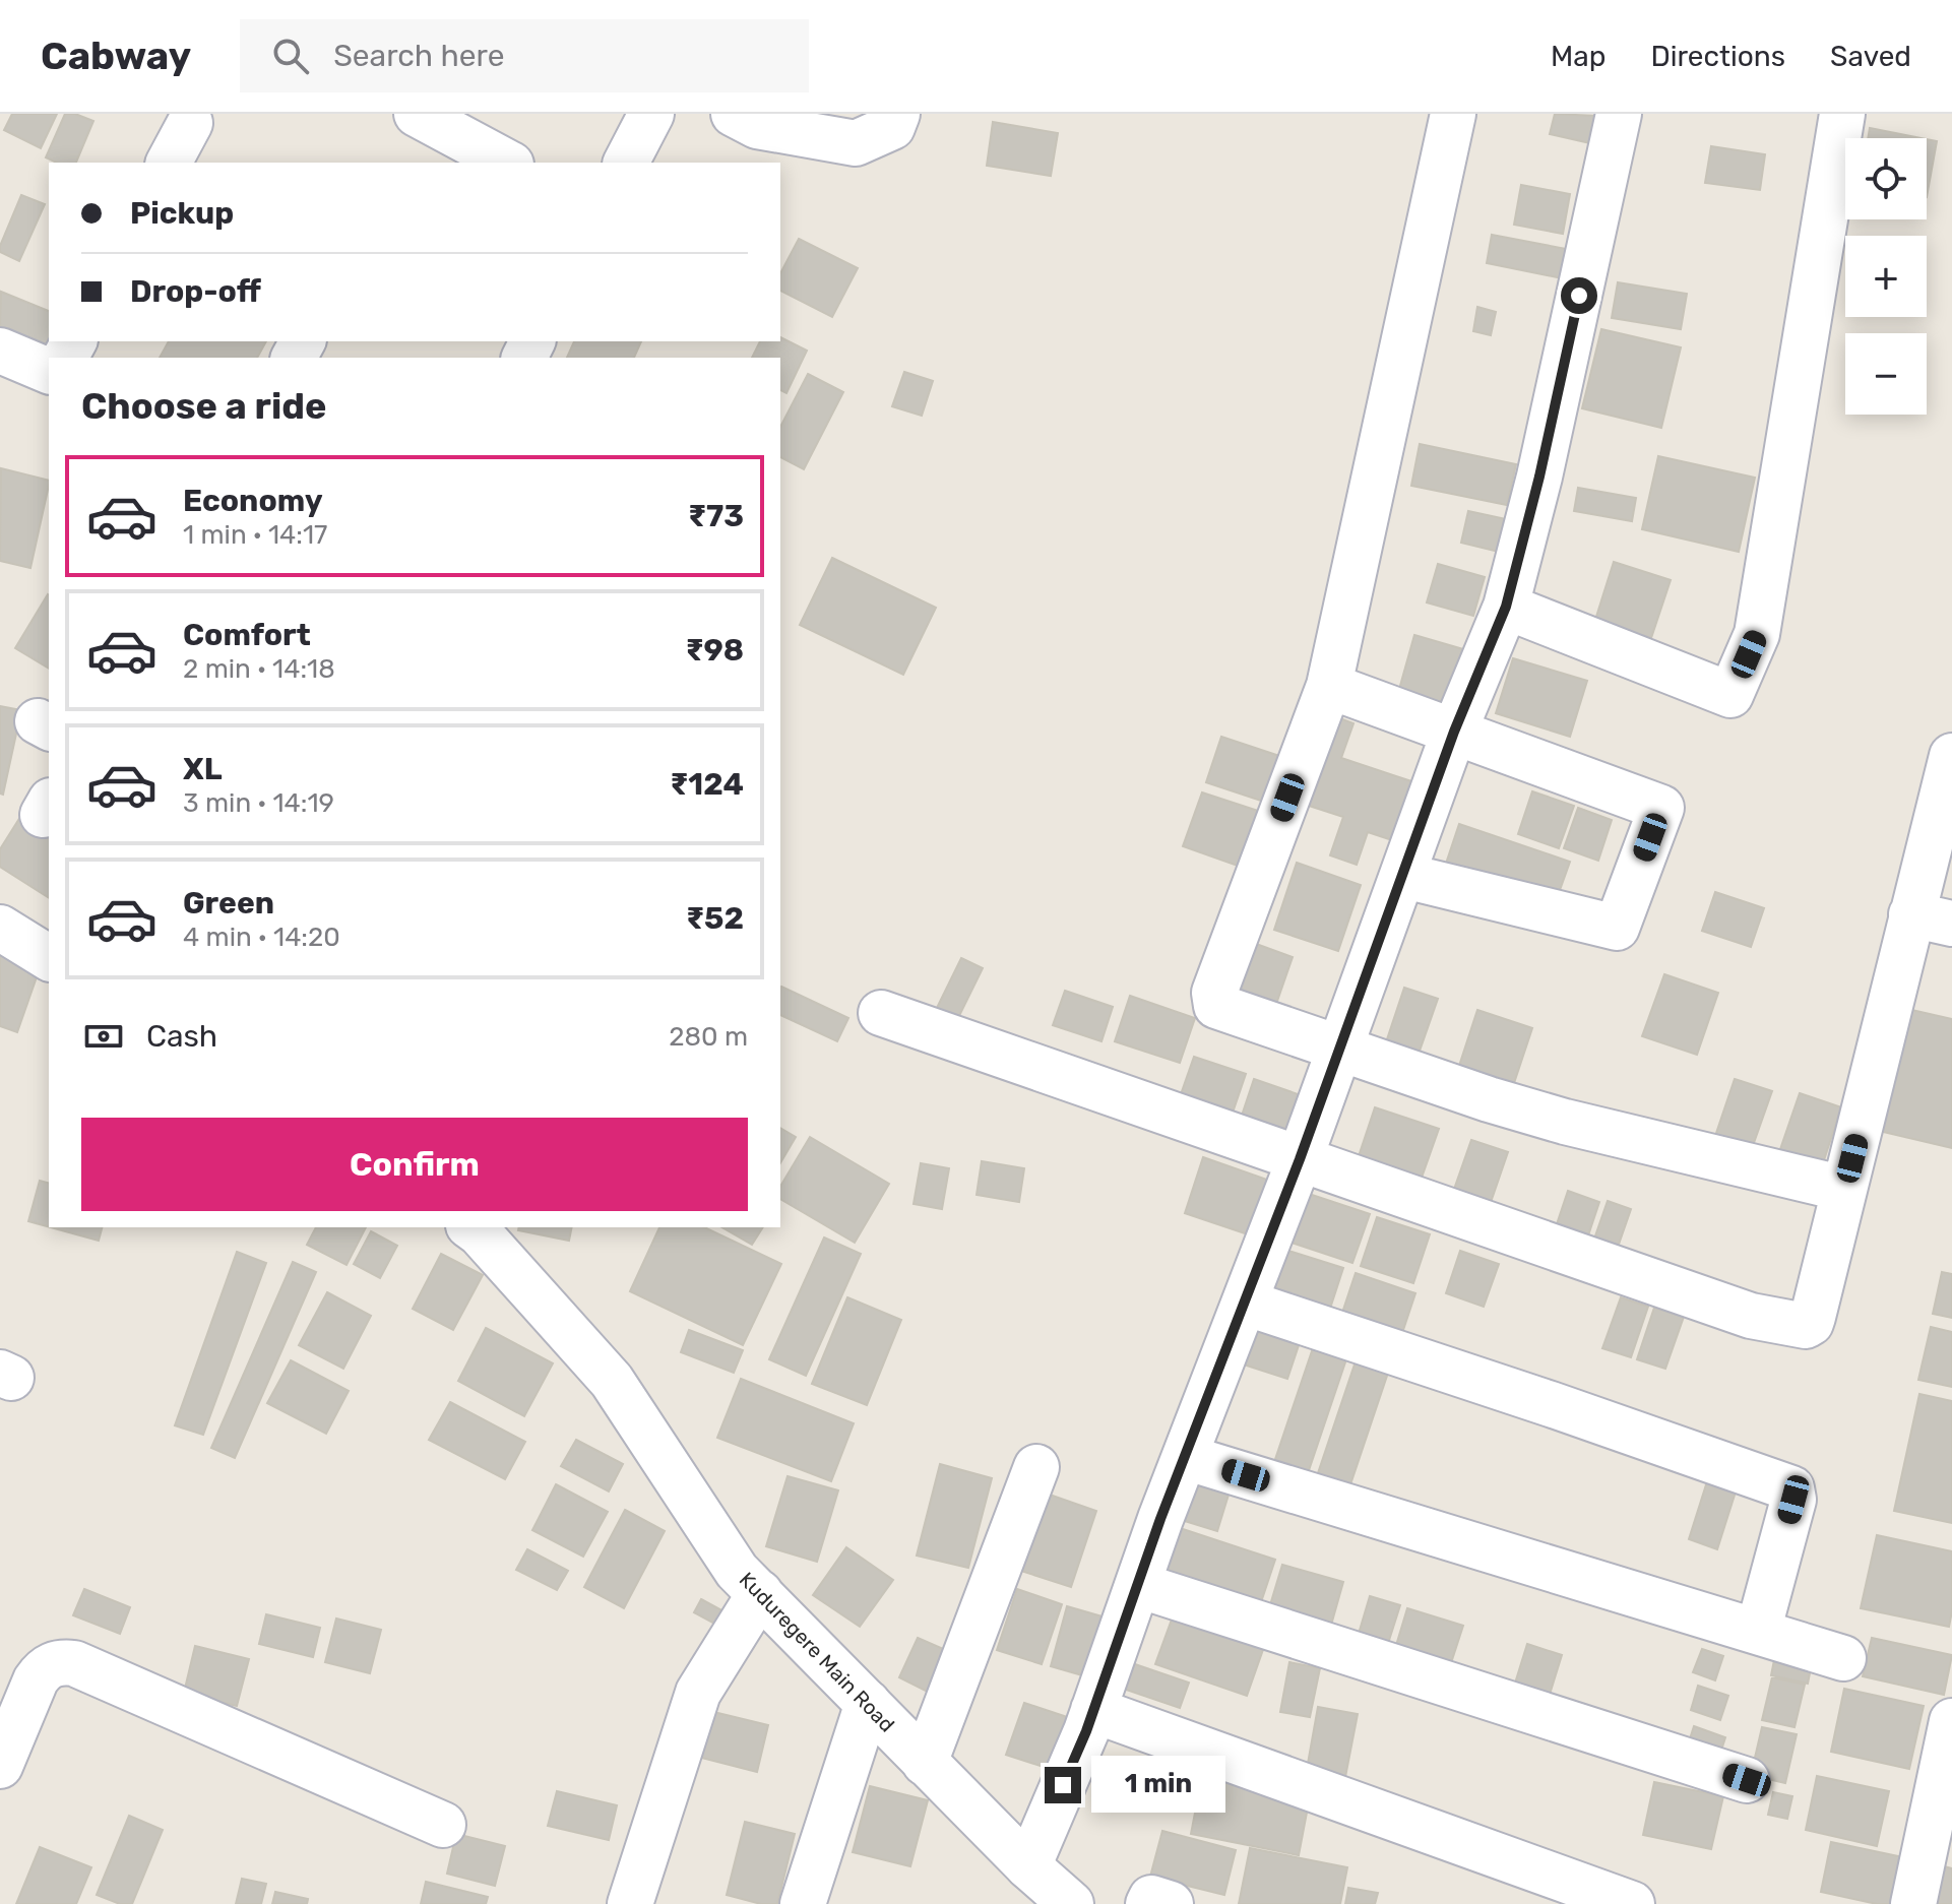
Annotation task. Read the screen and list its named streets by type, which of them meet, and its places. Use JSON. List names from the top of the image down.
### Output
{
  "streets": {
    "street": ["Kuduregere Main Road"]
  },
  "page": {
    "header": "Cabway",
    "search": "Search here",
    "nav": ["Map", "Directions", "Saved"],
    "map_buttons": ["+", "−"],
    "banner": ["Pickup", "Drop-off"],
    "heading": "Choose a ride",
    "list": [
      {
        "name": "Economy",
        "note": "1 min · 14:17",
        "value": "₹73"
      },
      {
        "name": "Comfort",
        "note": "2 min · 14:18",
        "value": "₹98"
      },
      {
        "name": "XL",
        "note": "3 min · 14:19",
        "value": "₹124"
      },
      {
        "name": "Green",
        "note": "4 min · 14:20",
        "value": "₹52"
      }
    ],
    "pay": ["Cash", "280 m"],
    "buttons": "Confirm",
    "bubble": "1 min"
  }
}
